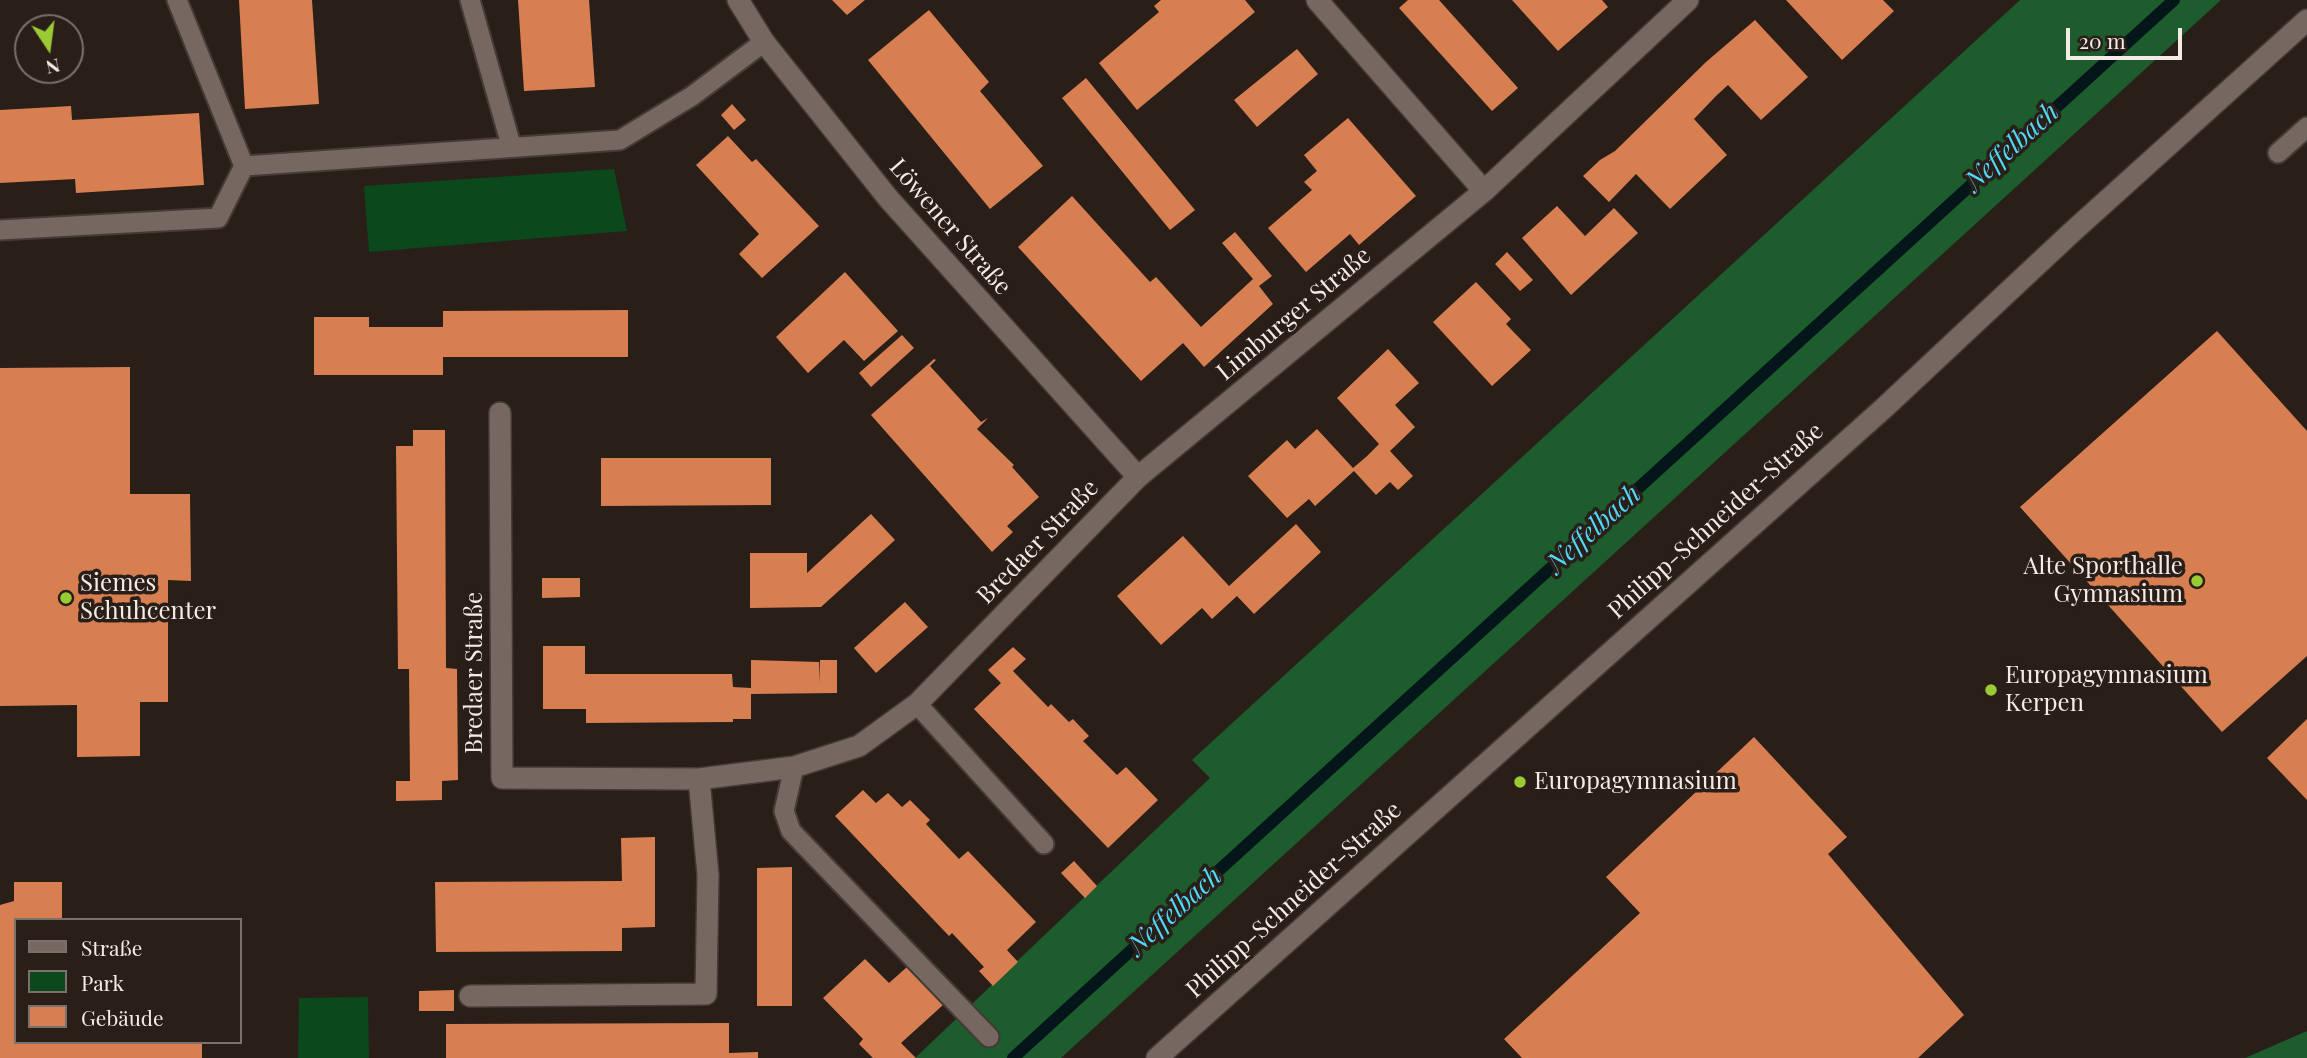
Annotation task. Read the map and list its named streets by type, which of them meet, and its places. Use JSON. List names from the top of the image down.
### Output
{
  "streets": {
    "street": [
      "Löwener Straße",
      "Limburger Straße",
      "Philipp-Schneider-Straße",
      "Bredaer Straße"
    ]
  },
  "crossings": [
    ["Löwener Straße", "Limburger Straße"],
    ["Löwener Straße", "Bredaer Straße"],
    ["Limburger Straße", "Bredaer Straße"]
  ],
  "water": ["Neffelbach"],
  "places": [
    "Alte Sporthalle Gymnasium",
    "Siemes Schuhcenter",
    "Europagymnasium Kerpen",
    "Europagymnasium"
  ],
  "legend": ["Straße", "Park", "Gebäude"],
  "scale_bar": "20 m",
  "north": "bottom"
}
